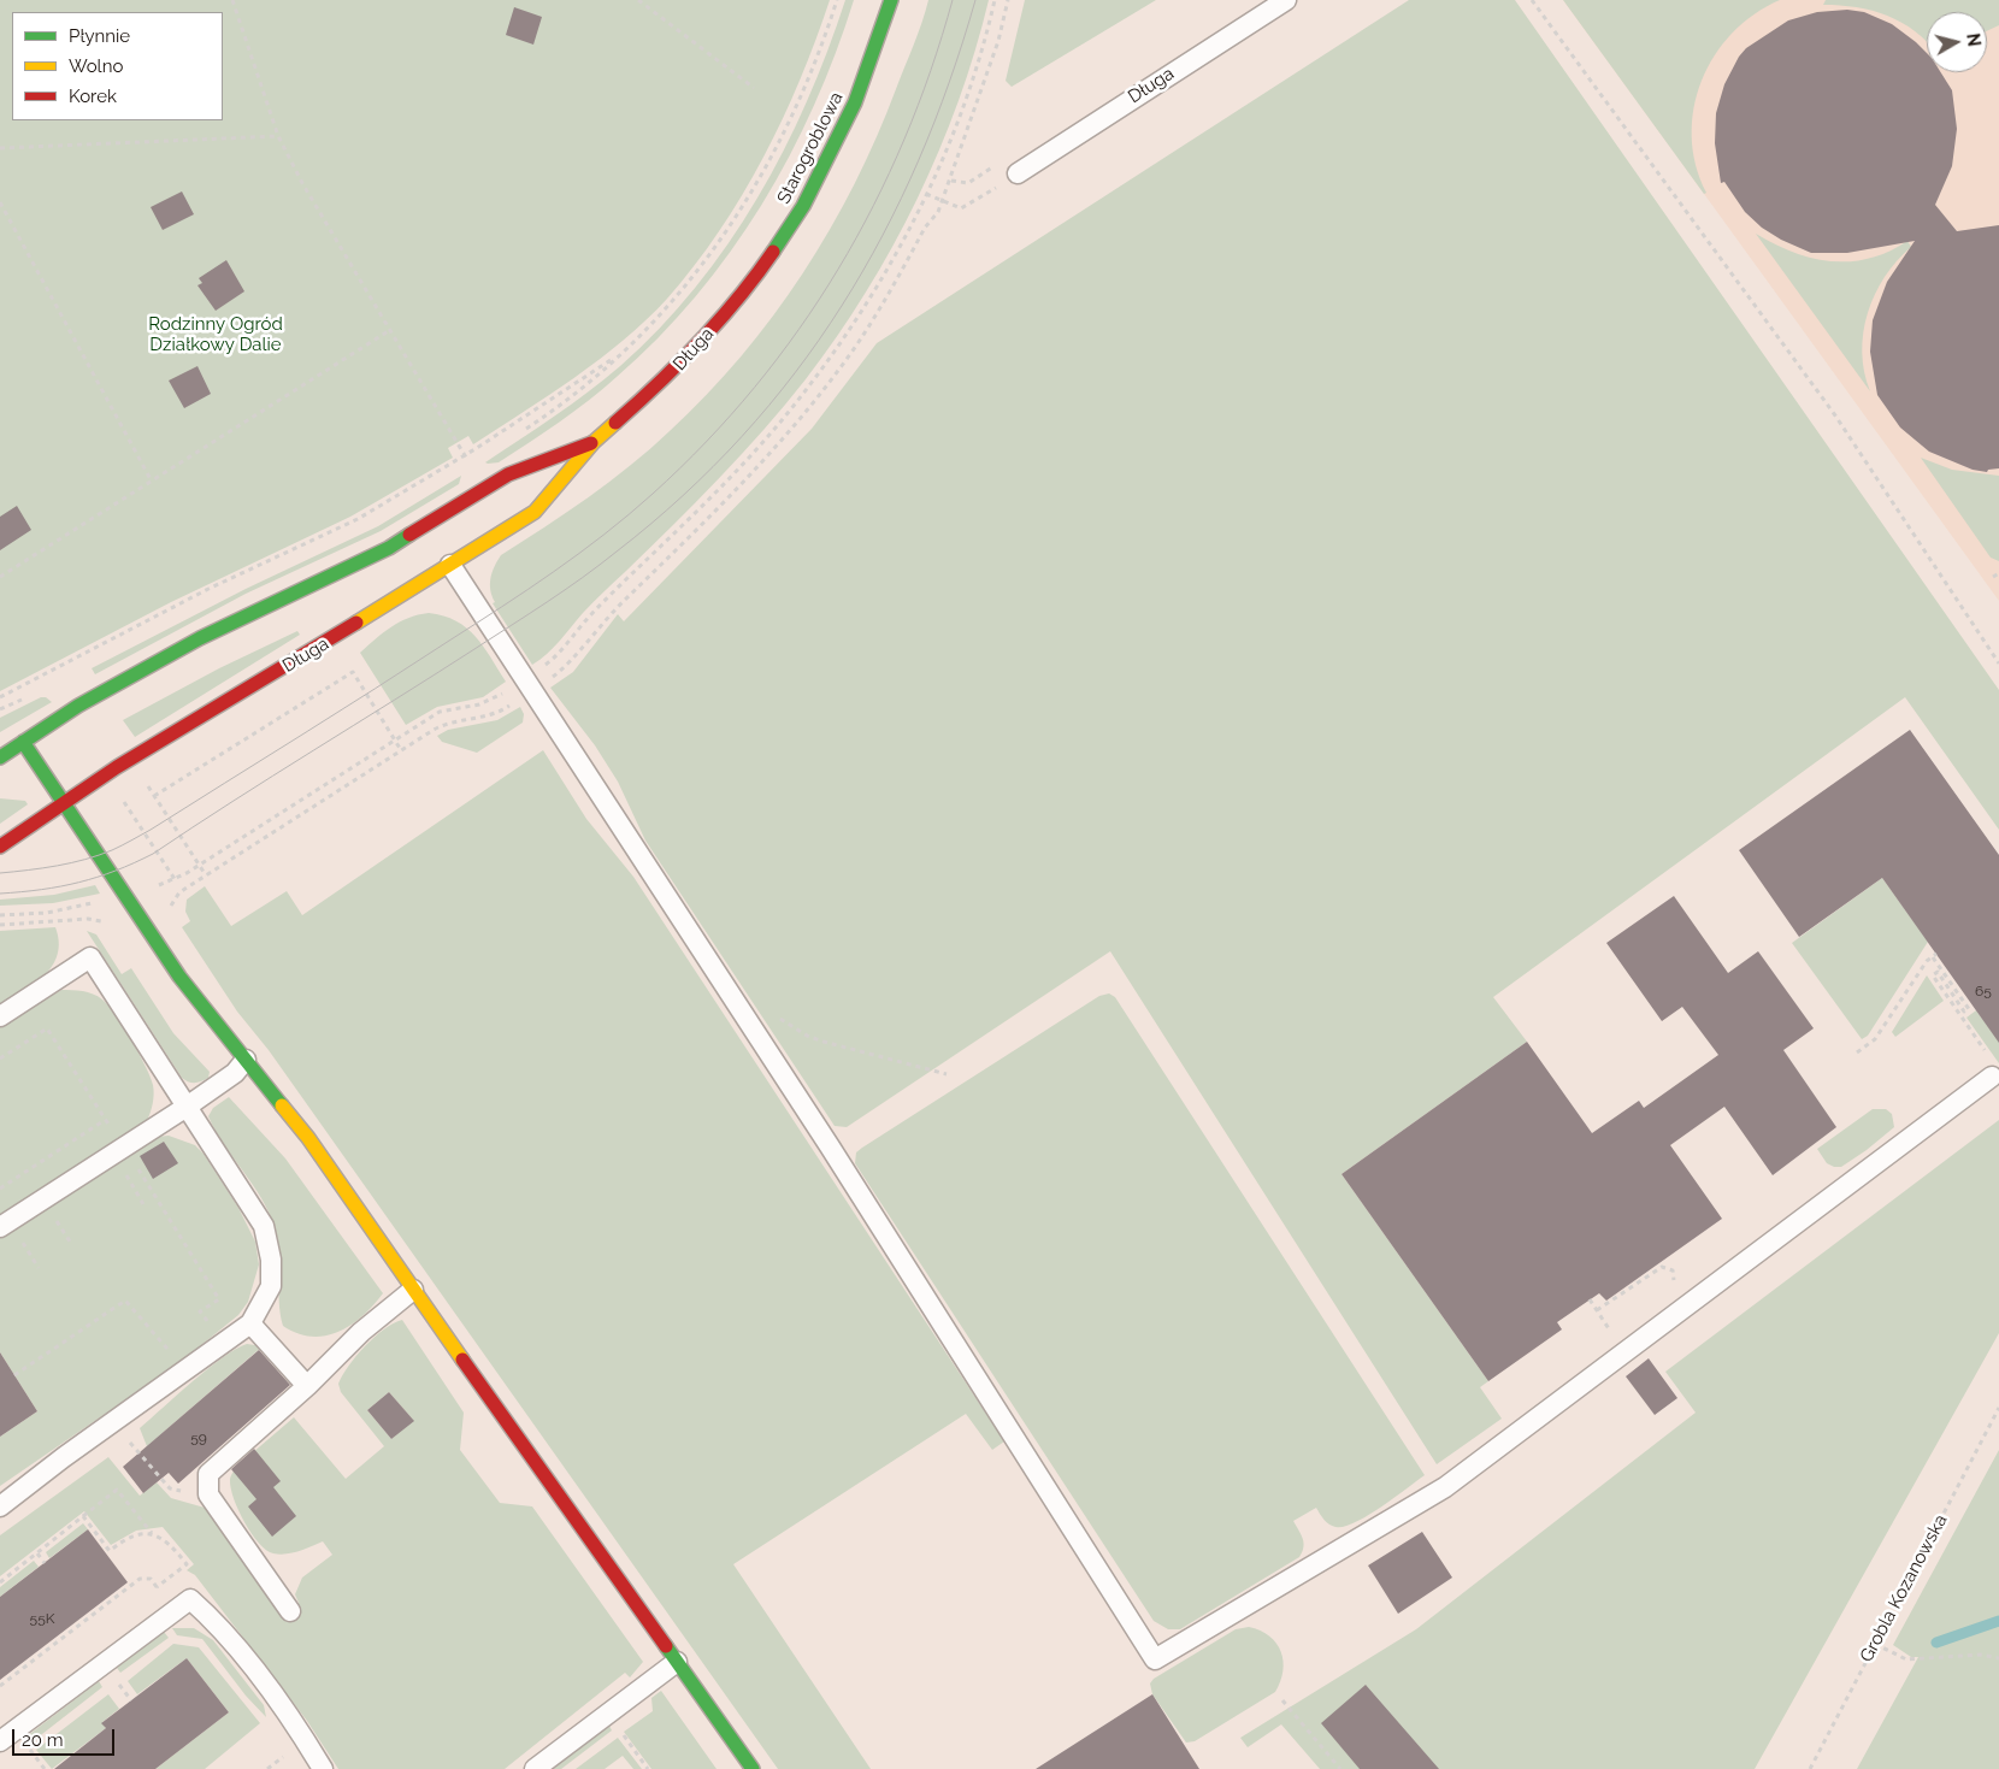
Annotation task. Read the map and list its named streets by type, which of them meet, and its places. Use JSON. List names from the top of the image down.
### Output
{
  "streets": {
    "street": ["Długa", "Starogroblowa"],
    "path": ["Grobla Kozanowska"]
  },
  "crossings": [
    ["Długa", "Starogroblowa"]
  ],
  "parks": ["Rodzinny Ogród Działkowy Dalie"],
  "house_numbers": ["65", "59", "55K"],
  "legend": ["Płynnie", "Wolno", "Korek"],
  "scale_bar": "20 m",
  "north": "right"
}
